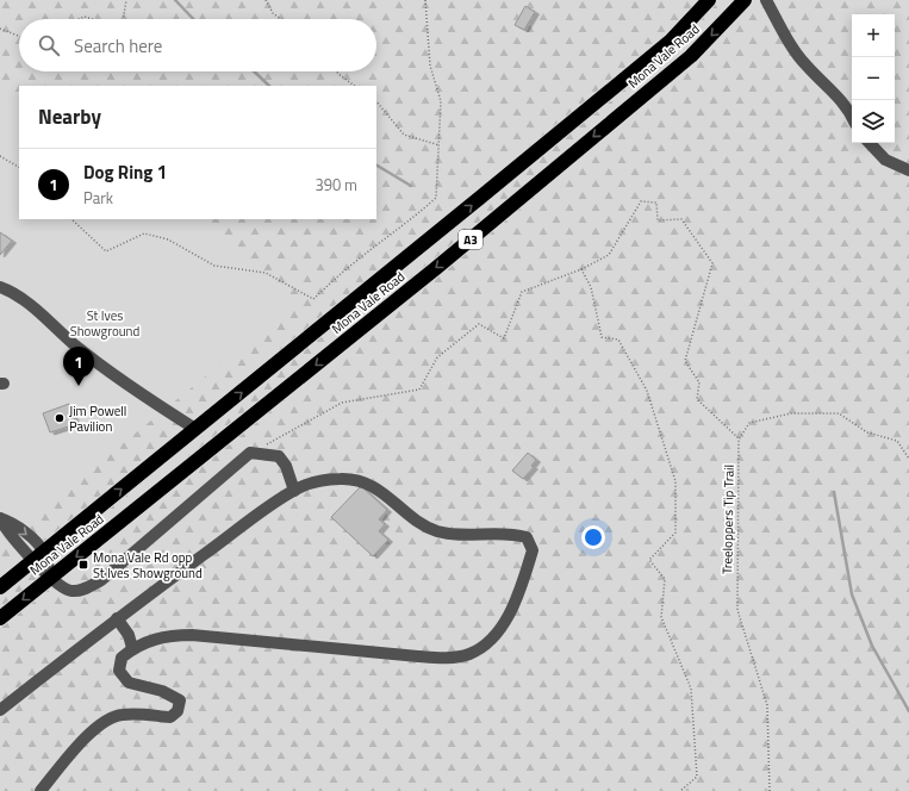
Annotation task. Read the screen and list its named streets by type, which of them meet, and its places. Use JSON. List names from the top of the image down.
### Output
{
  "streets": {
    "highway": ["Mona Vale Road", "A3"],
    "path": ["Treeloppers Tip Trail"]
  },
  "parks": ["St Ives Showground"],
  "places": {
    "other": ["Jim Powell Pavilion"],
    "transit": ["Mona Vale Rd opp St Ives Showground"]
  },
  "page": {
    "map_buttons": ["+", "−"],
    "search": "Search here",
    "heading": "Nearby",
    "list": [
      {
        "mark": "1",
        "name": "Dog Ring 1",
        "note": "Park",
        "value": "390 m"
      }
    ],
    "pins": "1"
  }
}
